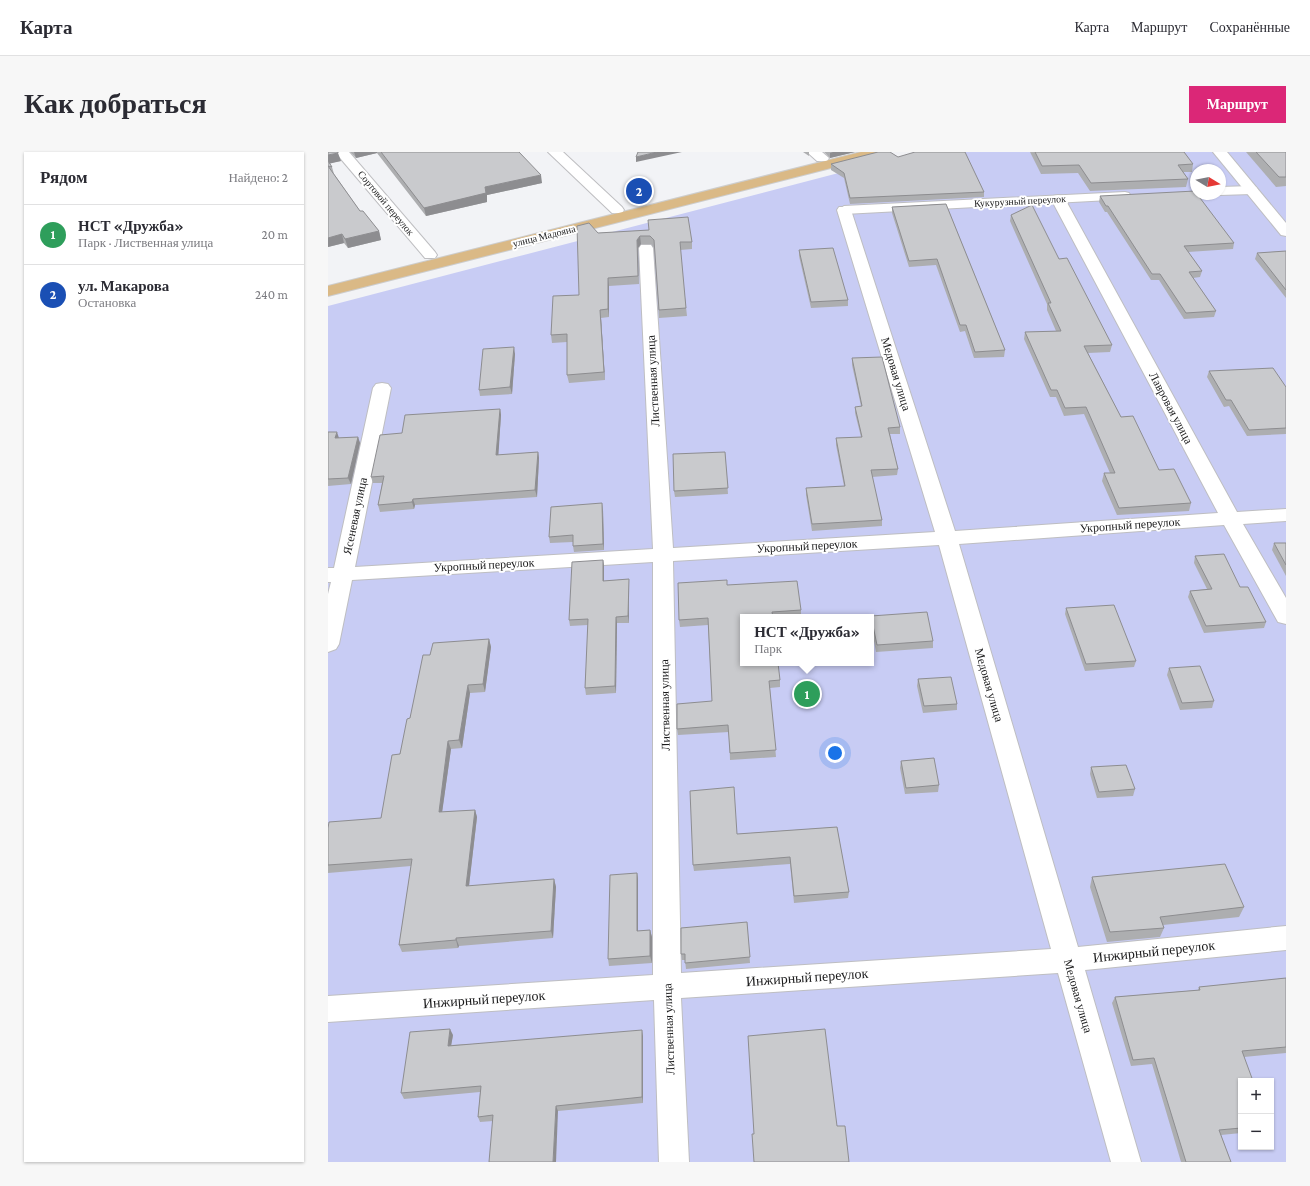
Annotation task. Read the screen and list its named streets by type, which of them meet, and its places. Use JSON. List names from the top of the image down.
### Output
{
  "streets": {
    "main road": ["улица Мадояна"],
    "street": [
      "Сортовой переулок",
      "Медовая улица",
      "Лиственная улица",
      "Лавровая улица",
      "Ясеневая улица",
      "Укропный переулок",
      "Инжирный переулок"
    ],
    "lane": ["Кукурузный переулок"]
  },
  "crossings": [
    ["Кукурузный переулок", "Медовая улица"],
    ["Кукурузный переулок", "Лавровая улица"],
    ["Сортовой переулок", "улица Мадояна"],
    ["Медовая улица", "Укропный переулок"],
    ["Медовая улица", "Инжирный переулок"],
    ["Лиственная улица", "Укропный переулок"],
    ["Лиственная улица", "Инжирный переулок"],
    ["Лавровая улица", "Укропный переулок"],
    ["Ясеневая улица", "Укропный переулок"]
  ],
  "north": "right",
  "page": {
    "header": "Карта",
    "nav": ["Карта", "Маршрут", "Сохранённые"],
    "buttons": "Маршрут",
    "title": "Как добраться",
    "heading": ["Рядом", "Найдено: 2"],
    "pins": ["2", "1"],
    "list": [
      {
        "mark": "1",
        "name": "НСТ «Дружба»",
        "note": "Парк · Лиственная улица",
        "value": "20 m"
      },
      {
        "mark": "2",
        "name": "ул. Макарова",
        "note": "Остановка",
        "value": "240 m"
      }
    ],
    "popup": ["НСТ «Дружба»", "Парк"],
    "map_buttons": ["+", "−"]
  }
}
